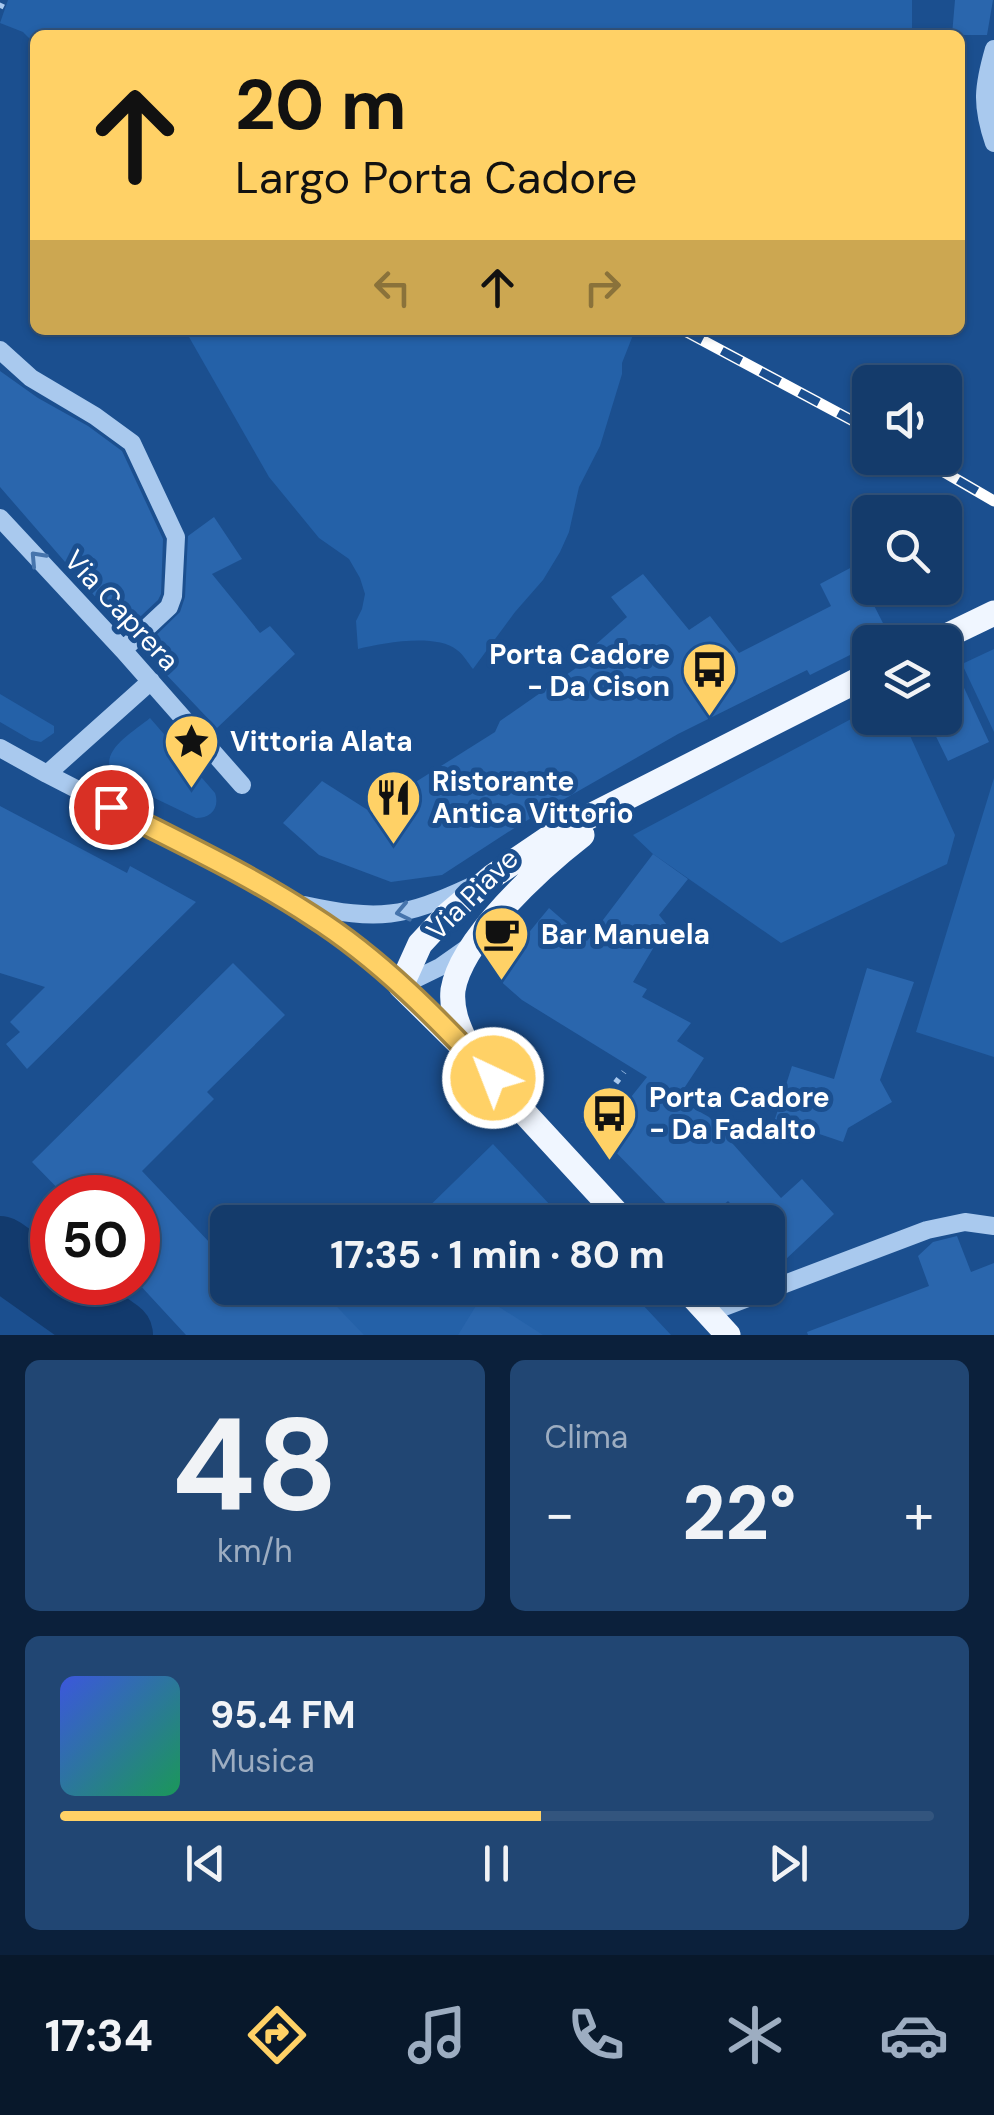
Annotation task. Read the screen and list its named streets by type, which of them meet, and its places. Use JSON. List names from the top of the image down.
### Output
{
  "streets": {
    "main road": ["Via Piave"],
    "street": ["Via Caprera"]
  },
  "one_way": ["Via Caprera"],
  "places": {
    "bus stop": ["Porta Cadore - Da Cison", "Porta Cadore - Da Fadalto"],
    "place": ["Vittoria Alata"],
    "restaurant": ["Ristorante Antica Vittorio"],
    "cafe": ["Bar Manuela"]
  },
  "page": {
    "turn": ["20 m", "Largo Porta Cadore"],
    "limit": "50",
    "trip": "17:35 · 1 min · 80 m",
    "tile": [
      ["48", "km/h"],
      "Clima"
    ],
    "heat": ["−", "22°", "+"],
    "song": ["95.4 FM", "Musica"],
    "tabs": "17:34"
  }
}
